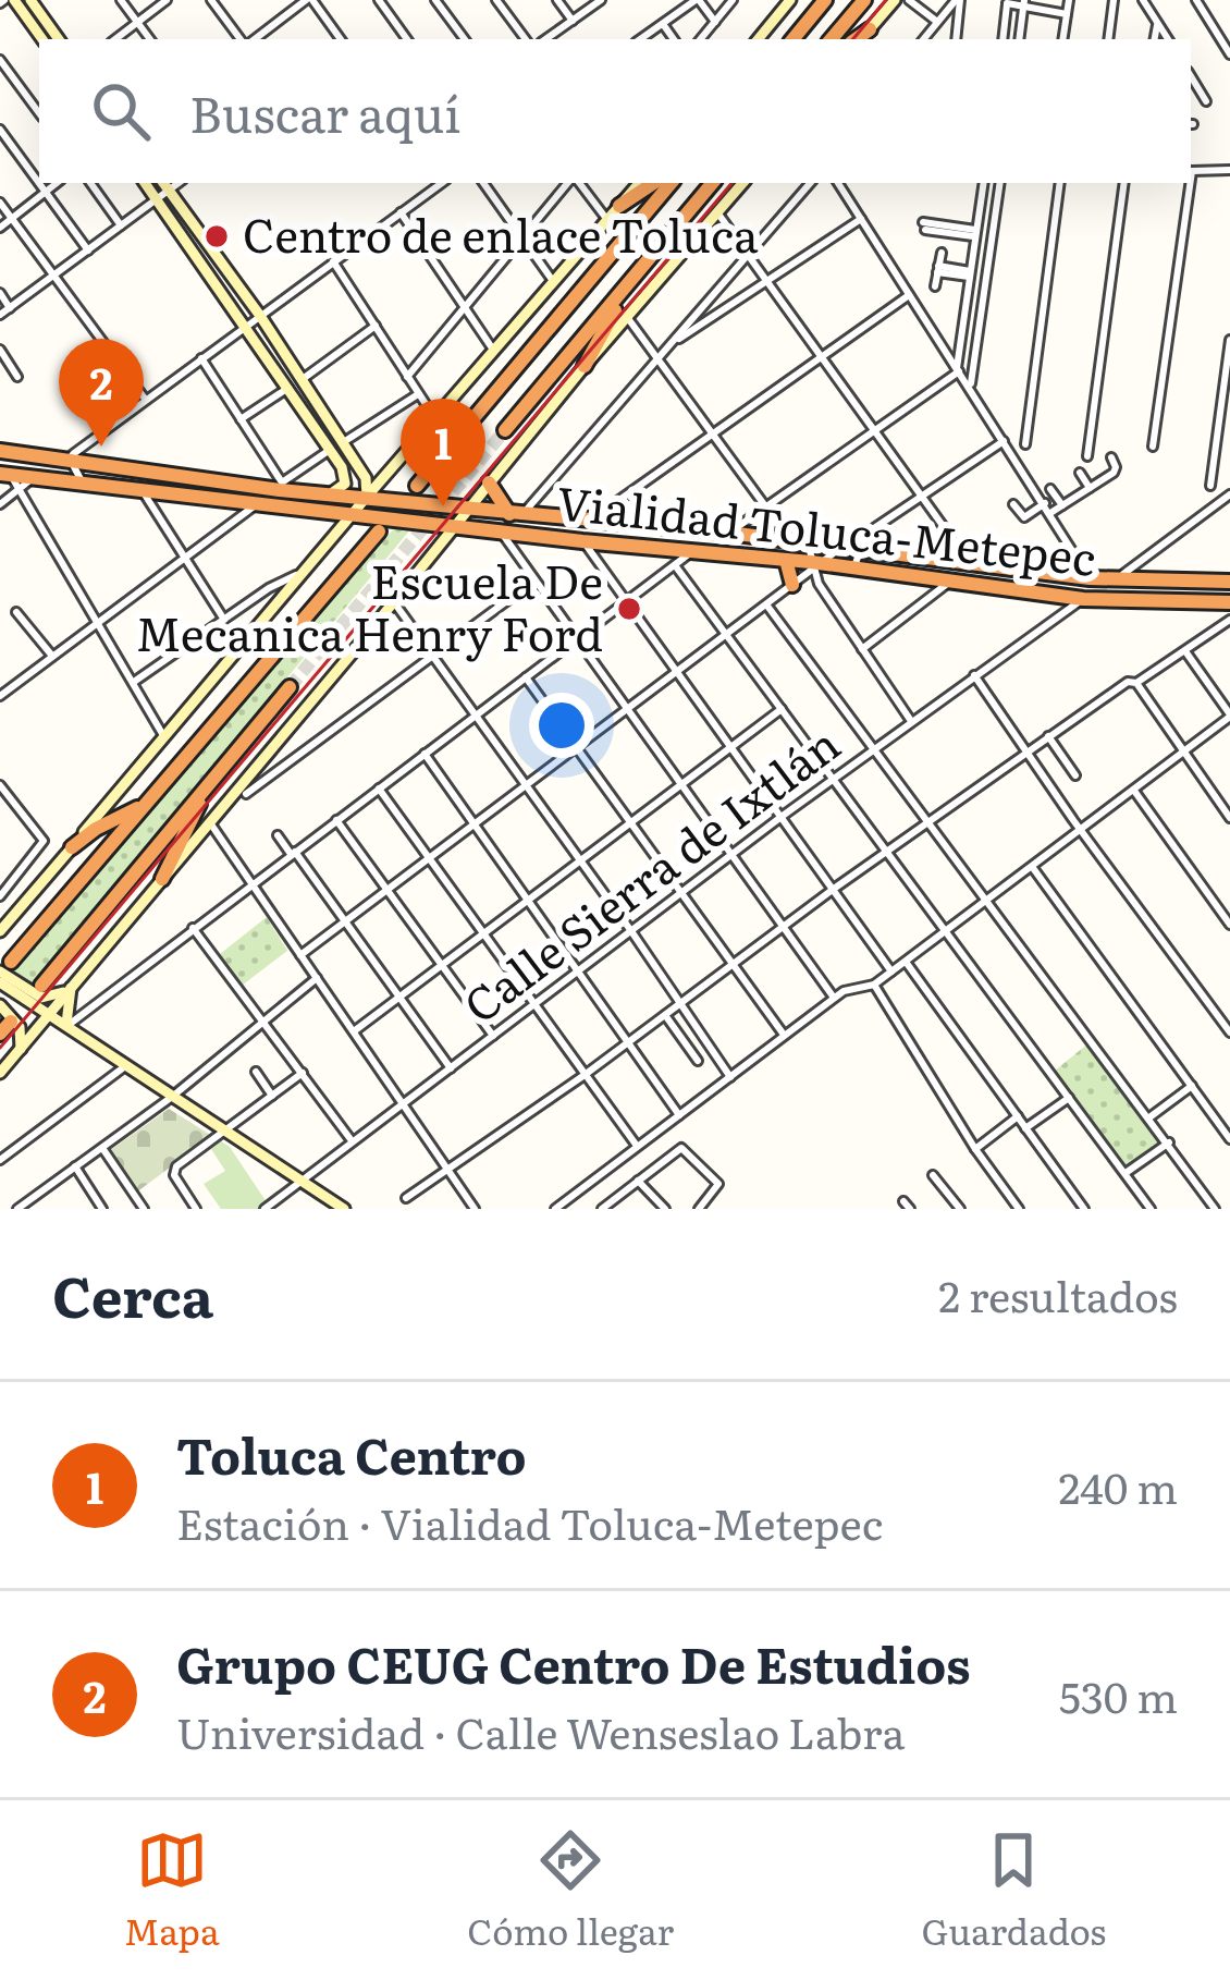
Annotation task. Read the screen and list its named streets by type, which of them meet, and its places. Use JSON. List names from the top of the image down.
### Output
{
  "streets": {
    "highway": ["Vialidad Toluca-Metepec"],
    "street": ["Calle Sierra de Ixtlán"]
  },
  "crossings": [
    ["Vialidad Toluca-Metepec", "Calle Sierra de Ixtlán"]
  ],
  "places": ["Centro de enlace Toluca", "Escuela De Mecanica Henry Ford"],
  "page": {
    "search": "Buscar aquí",
    "pins": ["2", "1"],
    "heading": ["Cerca", "2 resultados"],
    "list": [
      {
        "mark": "1",
        "name": "Toluca Centro",
        "note": "Estación · Vialidad Toluca-Metepec",
        "value": "240 m"
      },
      {
        "mark": "2",
        "name": "Grupo CEUG Centro De Estudios",
        "note": "Universidad · Calle Wenseslao Labra",
        "value": "530 m"
      }
    ],
    "nav": ["Mapa", "Cómo llegar", "Guardados"]
  }
}
